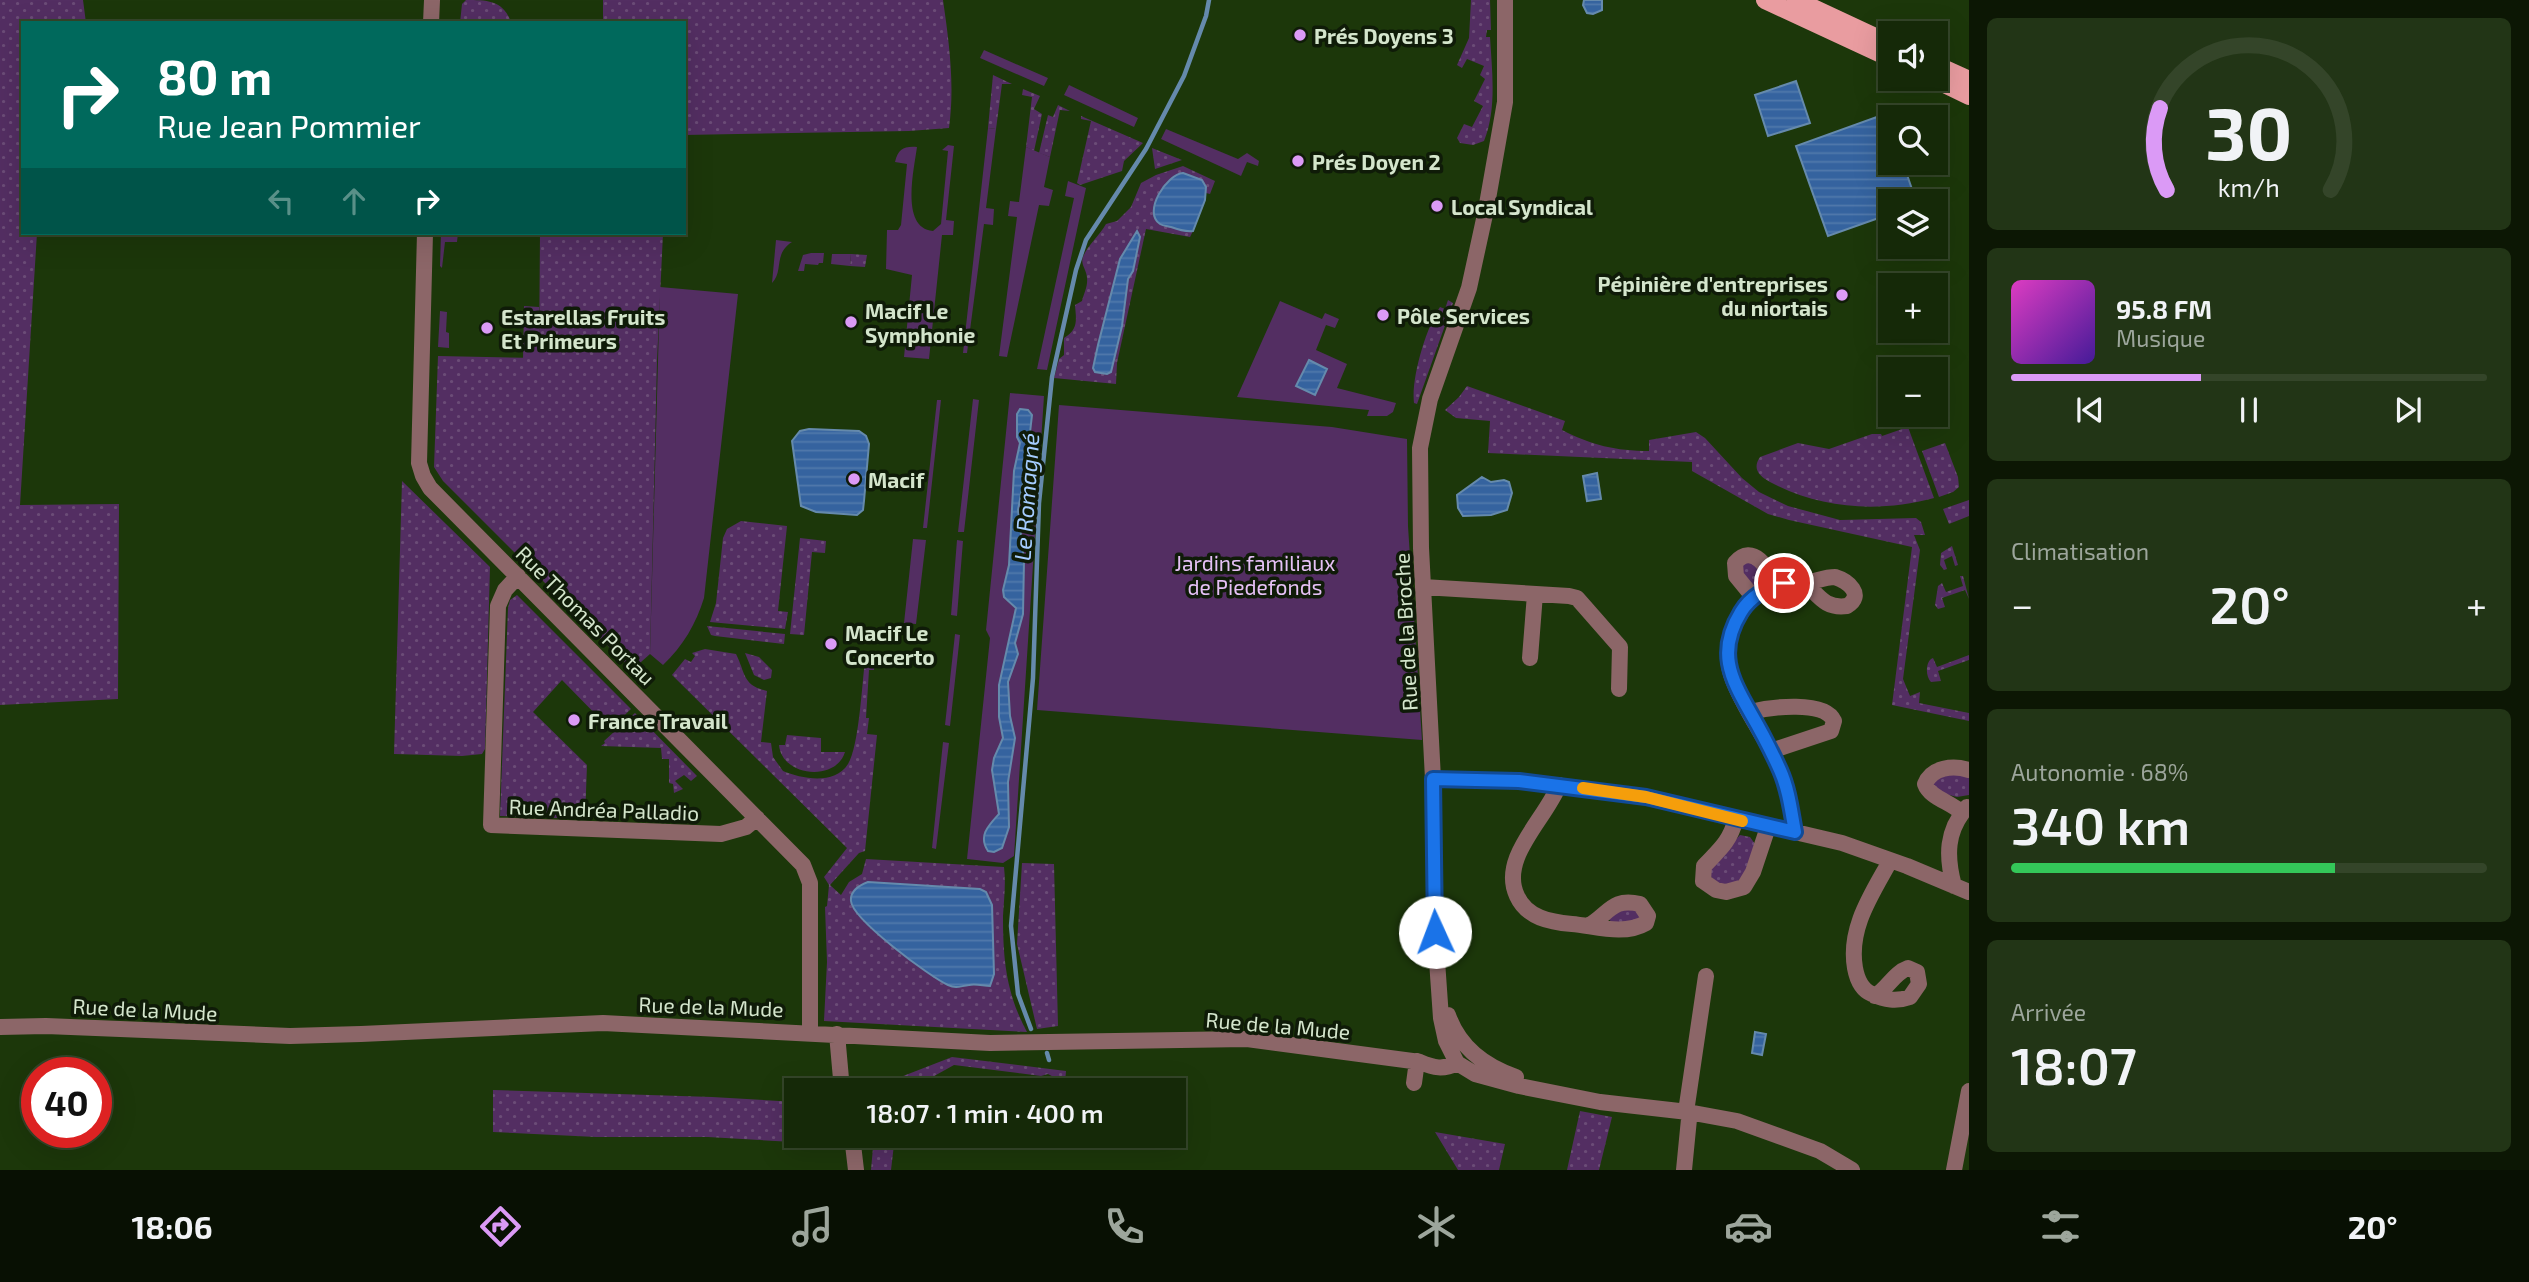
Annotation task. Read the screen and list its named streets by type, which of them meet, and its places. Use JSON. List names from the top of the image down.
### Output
{
  "streets": {
    "street": [
      "Rue Thomas Portau",
      "Rue de la Broche",
      "Rue Andréa Palladio",
      "Rue de la Mude"
    ]
  },
  "crossings": [
    ["Rue Thomas Portau", "Rue Andréa Palladio"],
    ["Rue Thomas Portau", "Rue de la Mude"],
    ["Rue de la Broche", "Rue de la Mude"]
  ],
  "water": ["Le Romagné"],
  "parks": ["Jardins familiaux de Piedefonds"],
  "places": [
    "Prés Doyens 3",
    "Prés Doyen 2",
    "Local Syndical",
    "Pépinière d'entreprises du niortais",
    "Pôle Services",
    "Macif Le Symphonie",
    "Estarellas Fruits Et Primeurs",
    "Macif",
    "Macif Le Concerto",
    "France Travail"
  ],
  "page": {
    "map_buttons": ["+", "−"],
    "turn": ["80 m", "Rue Jean Pommier"],
    "song": ["95.8 FM", "Musique"],
    "tile": [
      "Climatisation",
      ["Autonomie · 68%", "340 km"],
      ["Arrivée", "18:07"]
    ],
    "heat": ["−", "20°", "+"],
    "limit": "40",
    "trip": "18:07 · 1 min · 400 m",
    "tabs": ["18:06", "20°"],
    "gauge": ["30", "km/h"]
  }
}
